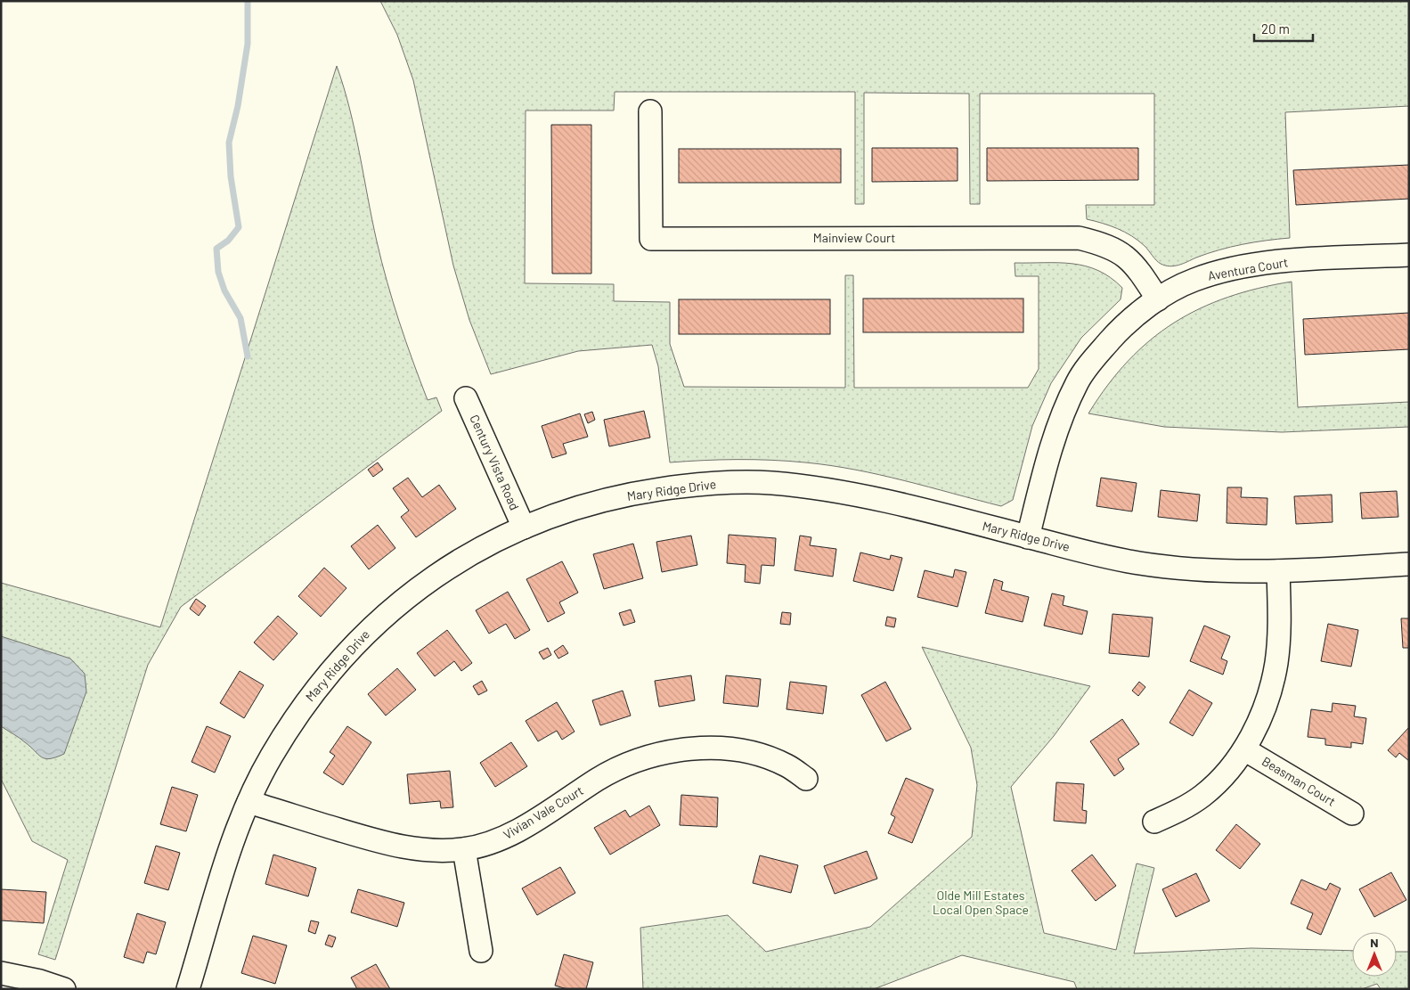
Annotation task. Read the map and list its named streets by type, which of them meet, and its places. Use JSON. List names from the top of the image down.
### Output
{
  "streets": {
    "street": [
      "Mainview Court",
      "Aventura Court",
      "Century Vista Road",
      "Mary Ridge Drive",
      "Beasman Court",
      "Vivian Vale Court"
    ]
  },
  "crossings": [
    ["Mainview Court", "Aventura Court"],
    ["Aventura Court", "Mary Ridge Drive"],
    ["Century Vista Road", "Mary Ridge Drive"],
    ["Mary Ridge Drive", "Vivian Vale Court"]
  ],
  "parks": ["Olde Mill Estates Local Open Space"],
  "scale_bar": "20 m",
  "north": "top"
}
